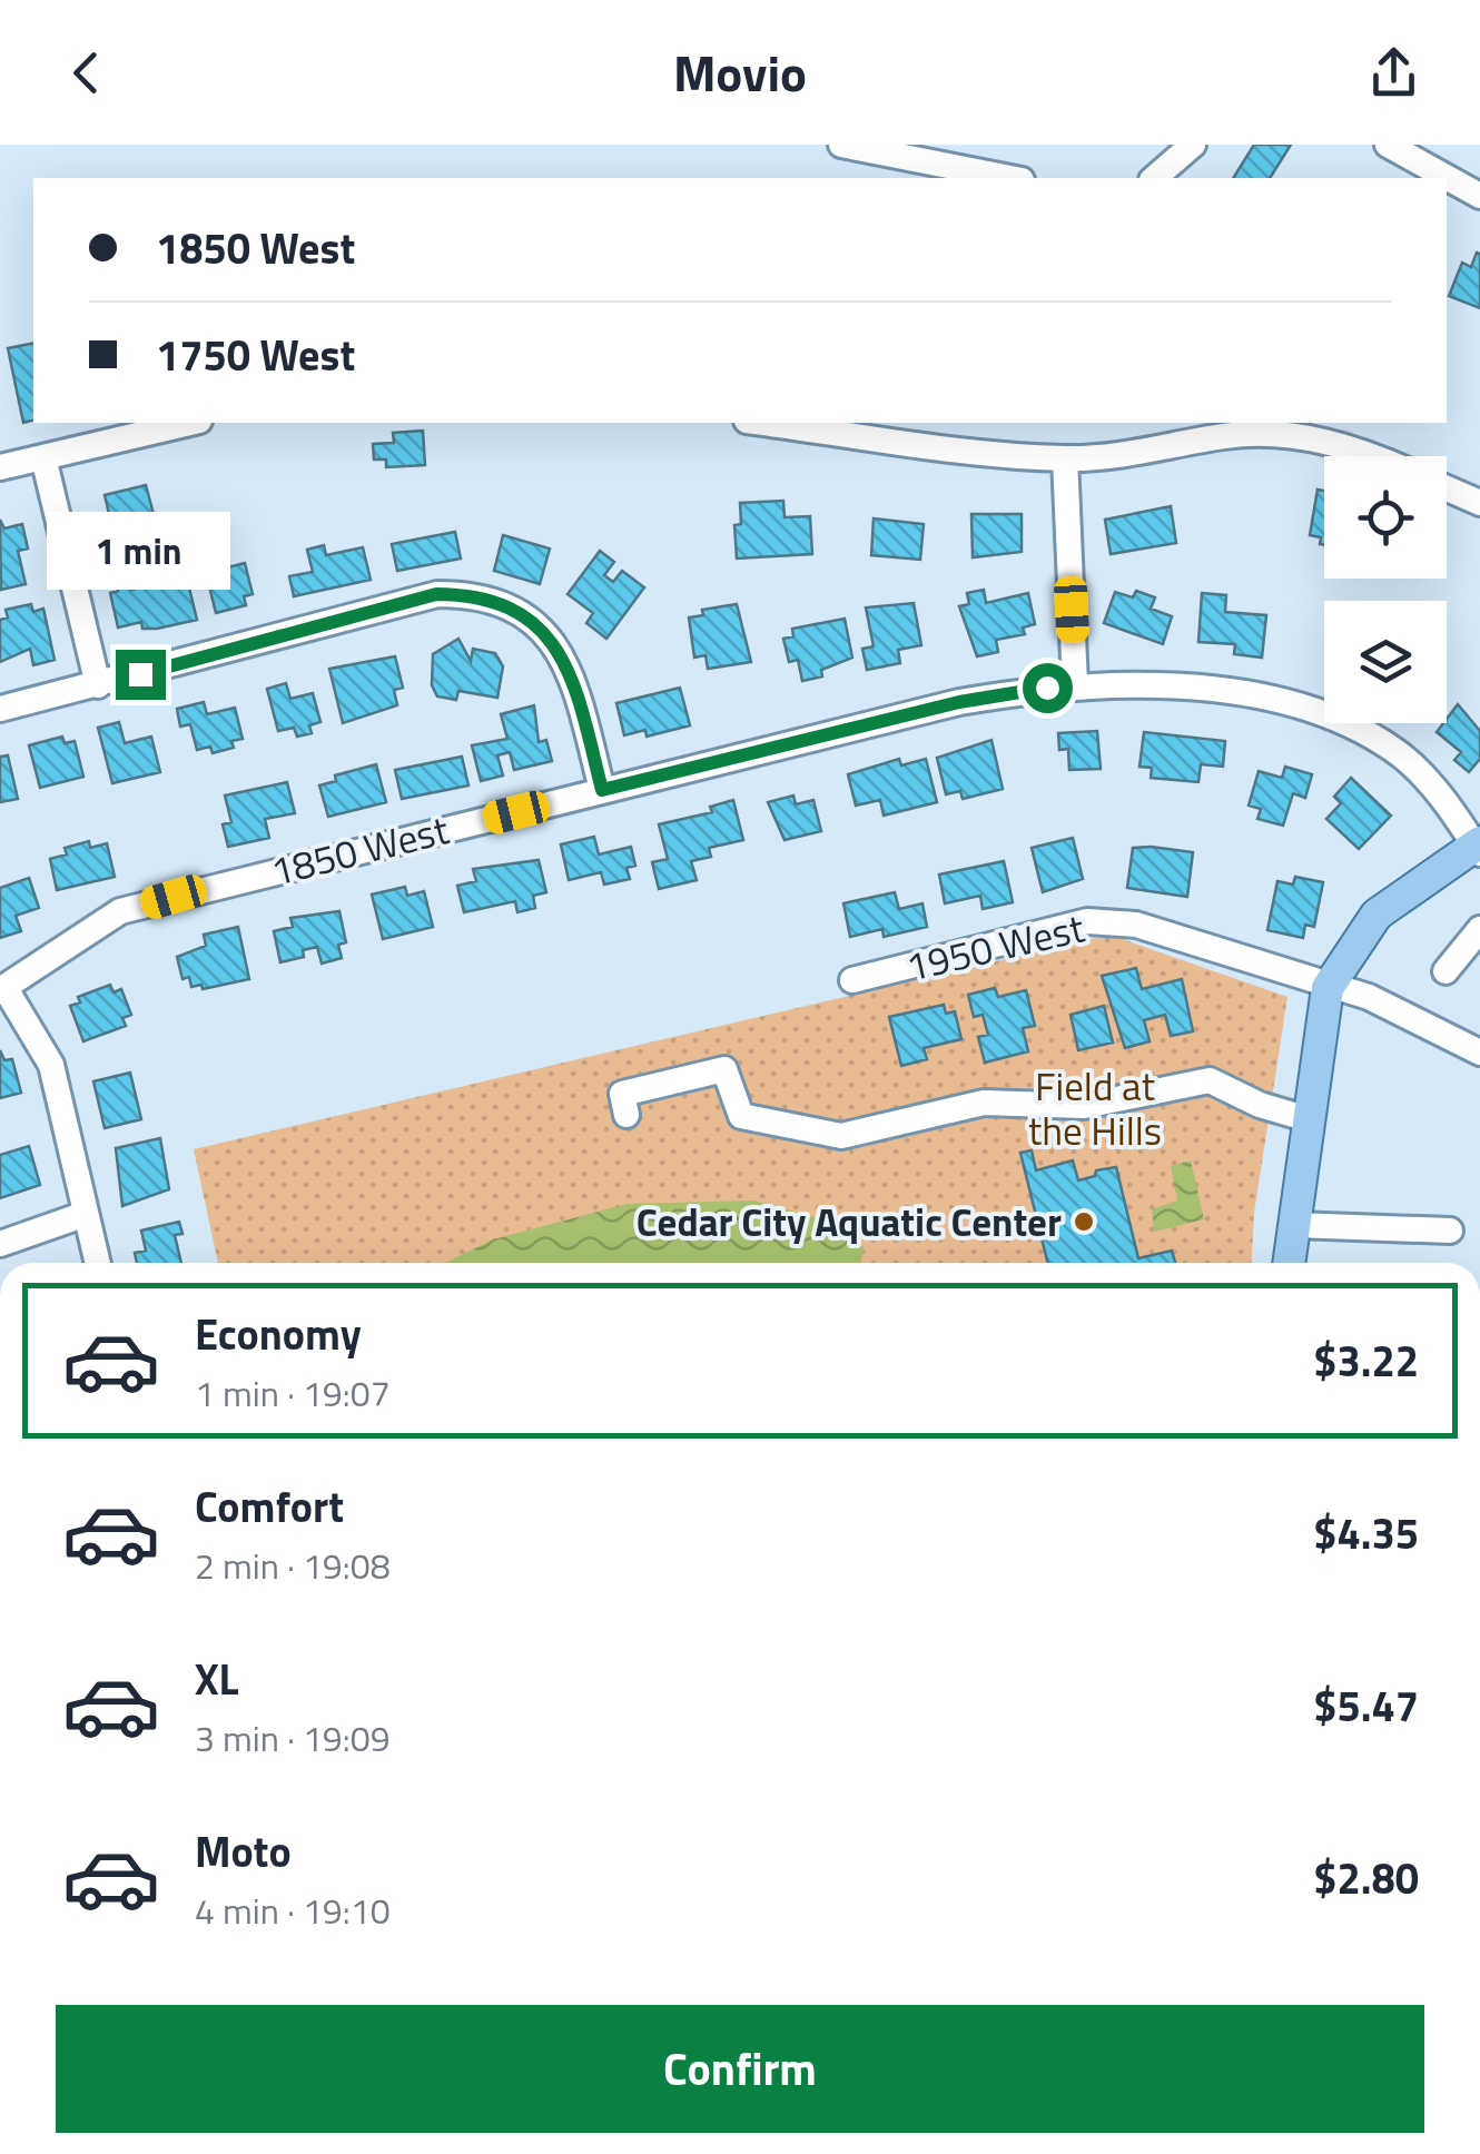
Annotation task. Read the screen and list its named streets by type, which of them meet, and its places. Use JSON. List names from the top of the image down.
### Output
{
  "streets": {
    "street": ["1850 West", "1950 West"]
  },
  "parks": ["Field at the Hills"],
  "places": ["Cedar City Aquatic Center"],
  "page": {
    "header": "Movio",
    "banner": ["1850 West", "1750 West"],
    "bubble": "1 min",
    "list": [
      {
        "name": "Economy",
        "note": "1 min · 19:07",
        "value": "$3.22"
      },
      {
        "name": "Comfort",
        "note": "2 min · 19:08",
        "value": "$4.35"
      },
      {
        "name": "XL",
        "note": "3 min · 19:09",
        "value": "$5.47"
      },
      {
        "name": "Moto",
        "note": "4 min · 19:10",
        "value": "$2.80"
      }
    ],
    "buttons": "Confirm"
  }
}
